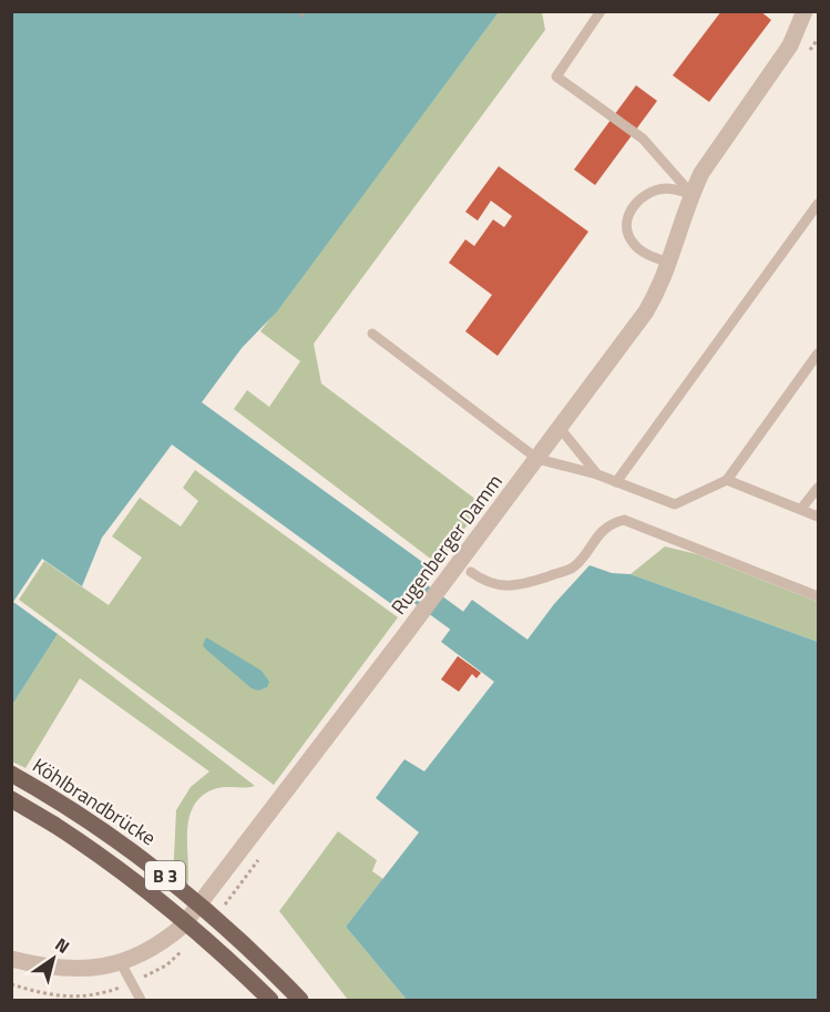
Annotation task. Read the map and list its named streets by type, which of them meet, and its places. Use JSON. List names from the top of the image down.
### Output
{
  "streets": {
    "main road": ["Köhlbrandbrücke", "B 3"],
    "street": ["Rugenberger Damm"]
  },
  "north": "top right"
}
